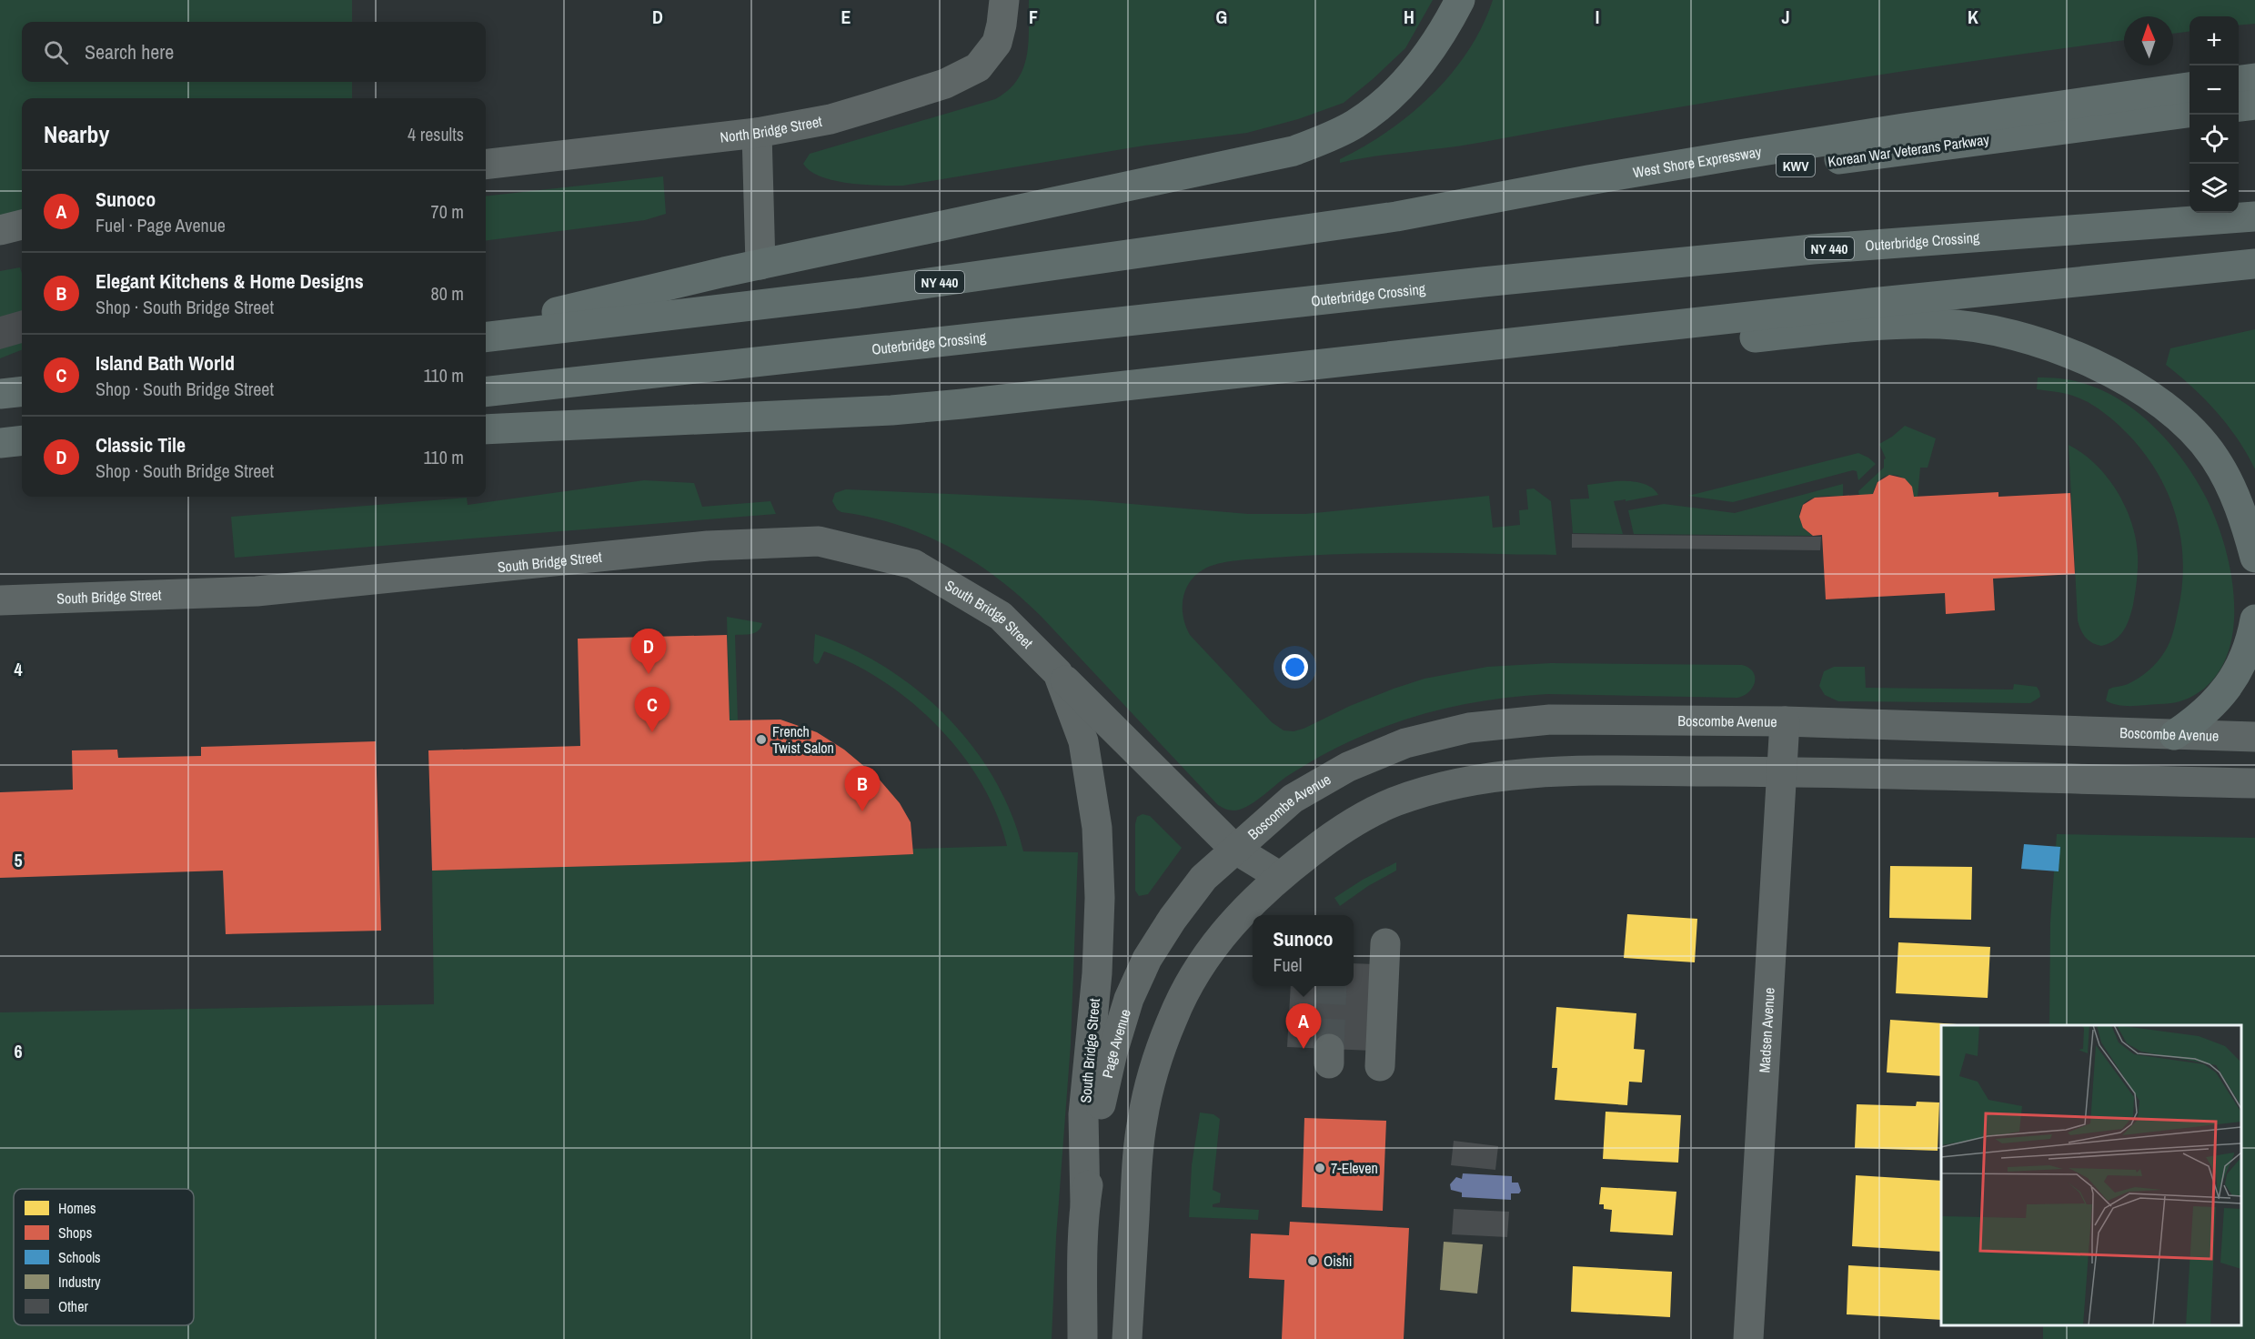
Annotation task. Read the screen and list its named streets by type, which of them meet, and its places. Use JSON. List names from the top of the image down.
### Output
{
  "streets": {
    "highway": [
      "Korean War Veterans Parkway",
      "West Shore Expressway",
      "KWV",
      "Outerbridge Crossing",
      "NY 440"
    ],
    "street": [
      "North Bridge Street",
      "South Bridge Street",
      "Boscombe Avenue",
      "Madsen Avenue",
      "Page Avenue"
    ]
  },
  "crossings": [
    ["Korean War Veterans Parkway", "West Shore Expressway"],
    ["Korean War Veterans Parkway", "NY 440"],
    ["West Shore Expressway", "NY 440"],
    ["South Bridge Street", "Boscombe Avenue"],
    ["South Bridge Street", "Page Avenue"],
    ["Boscombe Avenue", "Madsen Avenue"],
    ["Boscombe Avenue", "Page Avenue"]
  ],
  "places": ["French Twist Salon", "7-Eleven", "Oishi"],
  "legend": [
    "Homes",
    "Shops",
    "Schools",
    "Industry",
    "Other"
  ],
  "north": "top",
  "page": {
    "map_buttons": ["+", "−"],
    "search": "Search here",
    "heading": ["Nearby", "4 results"],
    "list": [
      {
        "mark": "A",
        "name": "Sunoco",
        "note": "Fuel · Page Avenue",
        "value": "70 m"
      },
      {
        "mark": "B",
        "name": "Elegant Kitchens & Home Designs",
        "note": "Shop · South Bridge Street",
        "value": "80 m"
      },
      {
        "mark": "C",
        "name": "Island Bath World",
        "note": "Shop · South Bridge Street",
        "value": "110 m"
      },
      {
        "mark": "D",
        "name": "Classic Tile",
        "note": "Shop · South Bridge Street",
        "value": "110 m"
      }
    ],
    "pins": [
      "D",
      "C",
      "B",
      "A"
    ],
    "popup": ["Sunoco", "Fuel"]
  },
  "grid": {
    "columns": [
      "D",
      "E",
      "F",
      "G",
      "H",
      "I",
      "J",
      "K"
    ],
    "rows": ["4", "5", "6"]
  }
}
